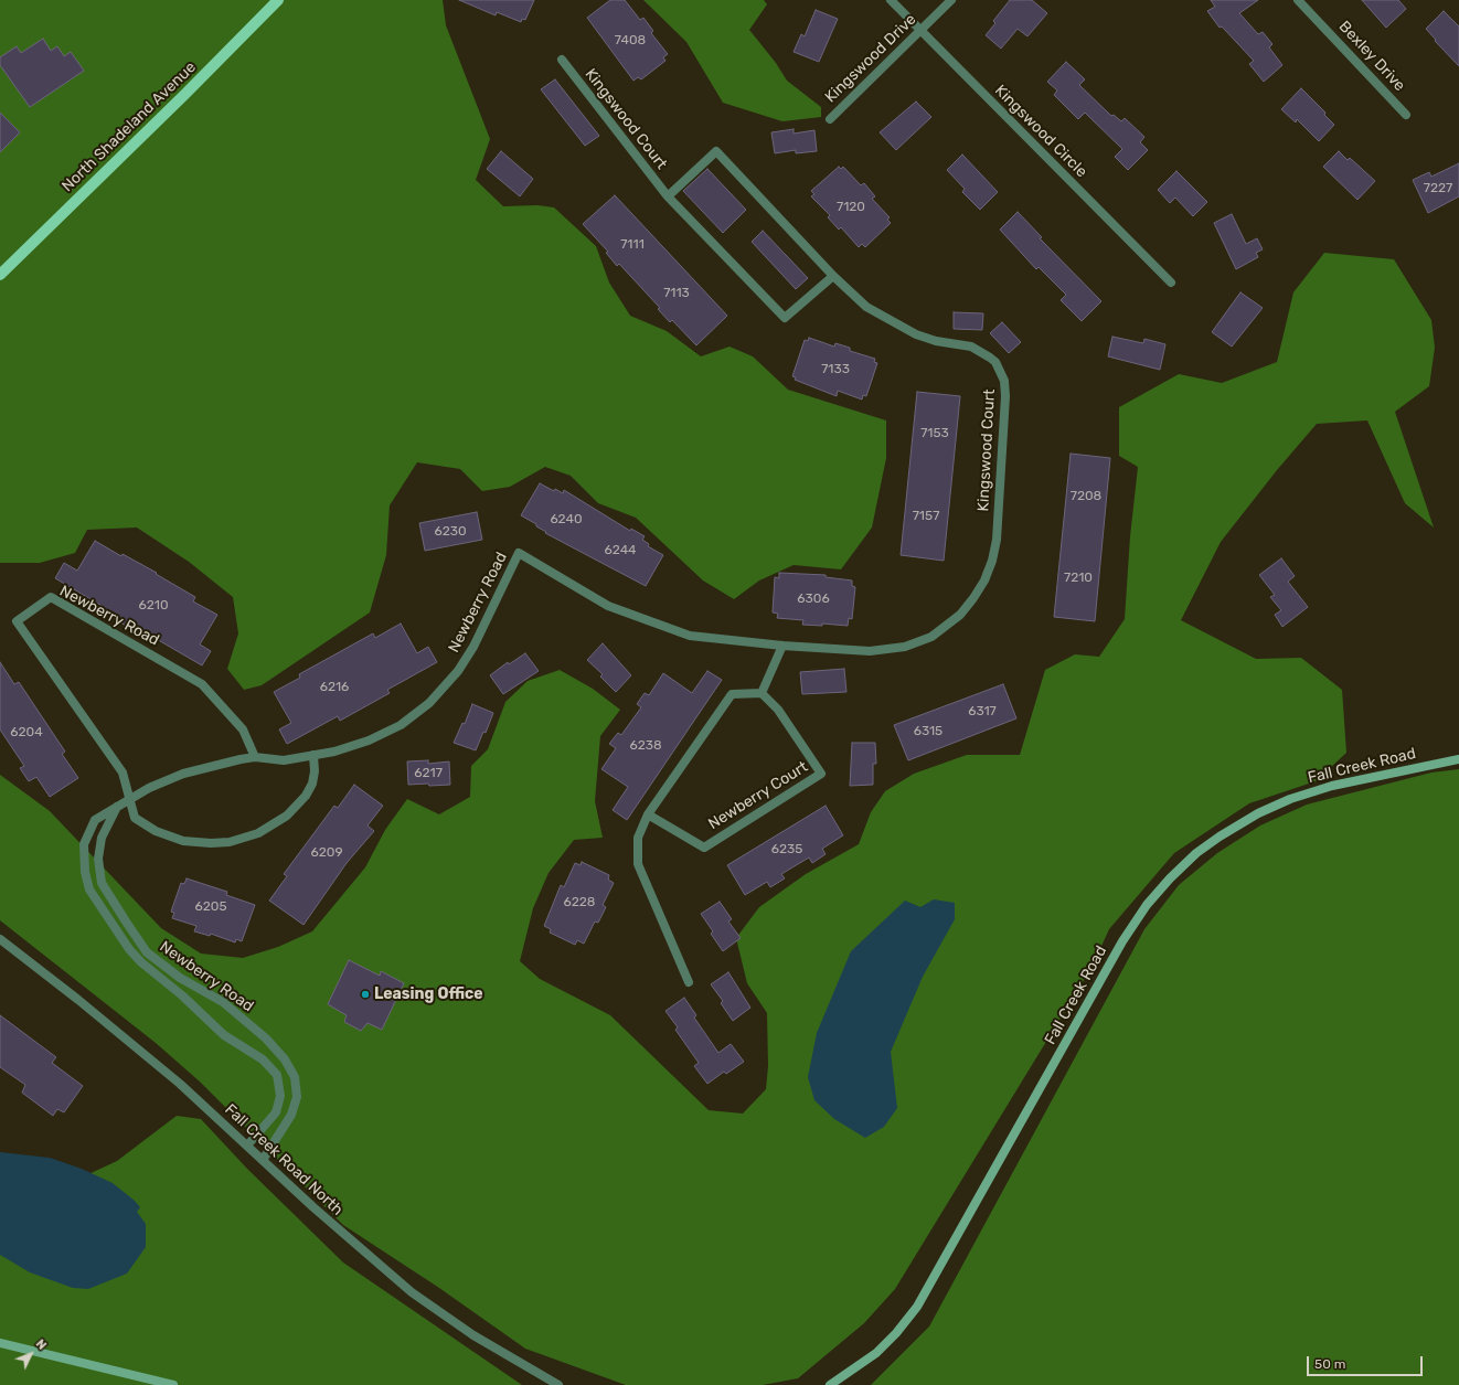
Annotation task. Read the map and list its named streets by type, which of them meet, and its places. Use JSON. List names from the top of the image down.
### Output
{
  "streets": {
    "main road": ["North Shadeland Avenue", "Fall Creek Road"],
    "street": [
      "Bexley Drive",
      "Kingswood Drive",
      "Kingswood Court",
      "Kingswood Circle",
      "Newberry Road",
      "Newberry Court",
      "Fall Creek Road North"
    ]
  },
  "crossings": [
    ["Kingswood Drive", "Kingswood Circle"],
    ["Kingswood Court", "Newberry Road"],
    ["Newberry Road", "Fall Creek Road North"]
  ],
  "places": ["Leasing Office"],
  "house_numbers": [
    "7408",
    "7227",
    "7120",
    "7111",
    "7113",
    "7133",
    "7153",
    "7208",
    "7157",
    "6240",
    "6230",
    "6244",
    "7210",
    "6306",
    "6210",
    "6216",
    "6317",
    "6315",
    "6204",
    "6238",
    "6217",
    "6235",
    "6209",
    "6228",
    "6205"
  ],
  "scale_bar": "50 m",
  "north": "top right"
}
